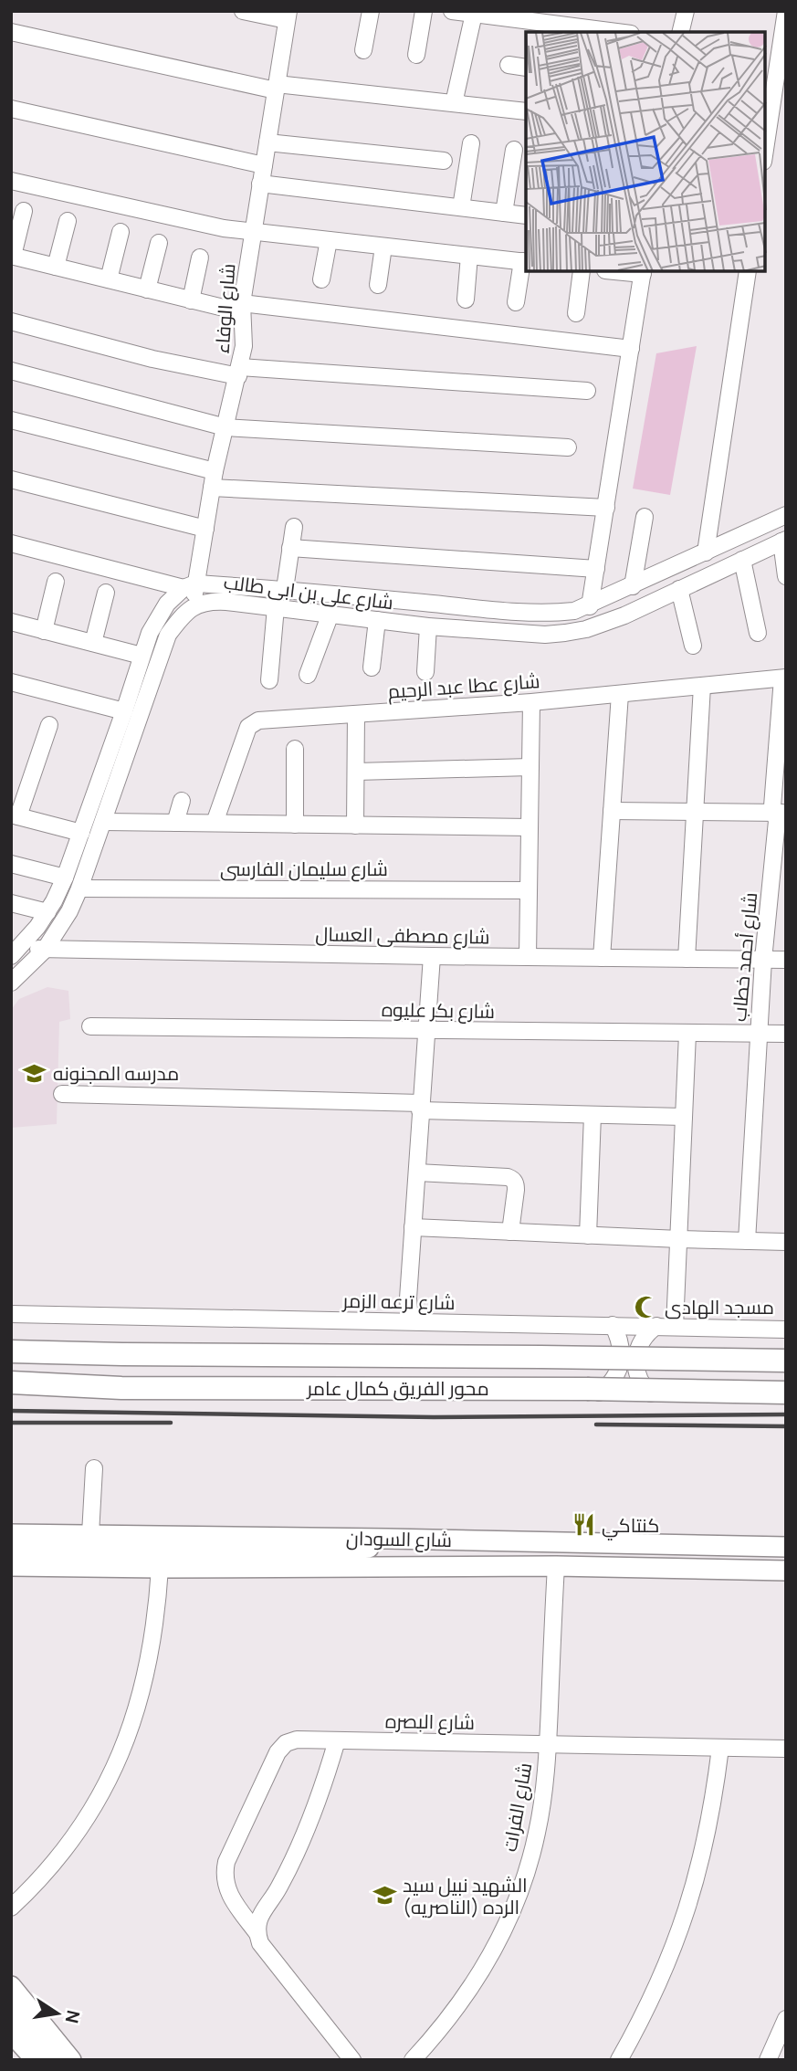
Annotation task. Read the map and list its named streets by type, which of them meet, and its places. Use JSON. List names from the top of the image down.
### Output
{
  "streets": {
    "highway": ["محور الفريق كمال عامر"],
    "main road": ["شارع السودان"],
    "street": [
      "شارع الوفاء",
      "شارع على بن ابى طالب",
      "شارع عطا عبد الرحيم",
      "شارع سليمان الفارسى",
      "شارع مصطفى العسال",
      "شارع أحمد خطاب",
      "شارع بكر عليوه",
      "شارع ترعه الزمر",
      "شارع البصره",
      "شارع الفرات"
    ]
  },
  "crossings": [
    ["شارع الوفاء", "شارع على بن ابى طالب"],
    ["شارع عطا عبد الرحيم", "شارع أحمد خطاب"],
    ["شارع مصطفى العسال", "شارع أحمد خطاب"],
    ["شارع أحمد خطاب", "شارع بكر عليوه"],
    ["شارع السودان", "شارع الفرات"],
    ["شارع البصره", "شارع الفرات"]
  ],
  "places": {
    "school or university": ["مدرسه المجنونه", "الشهيد نبيل سيد الرده (الناصريه)"],
    "mosque": ["مسجد الهادى"],
    "restaurant": ["كنتاكي"]
  },
  "north": "right"
}
